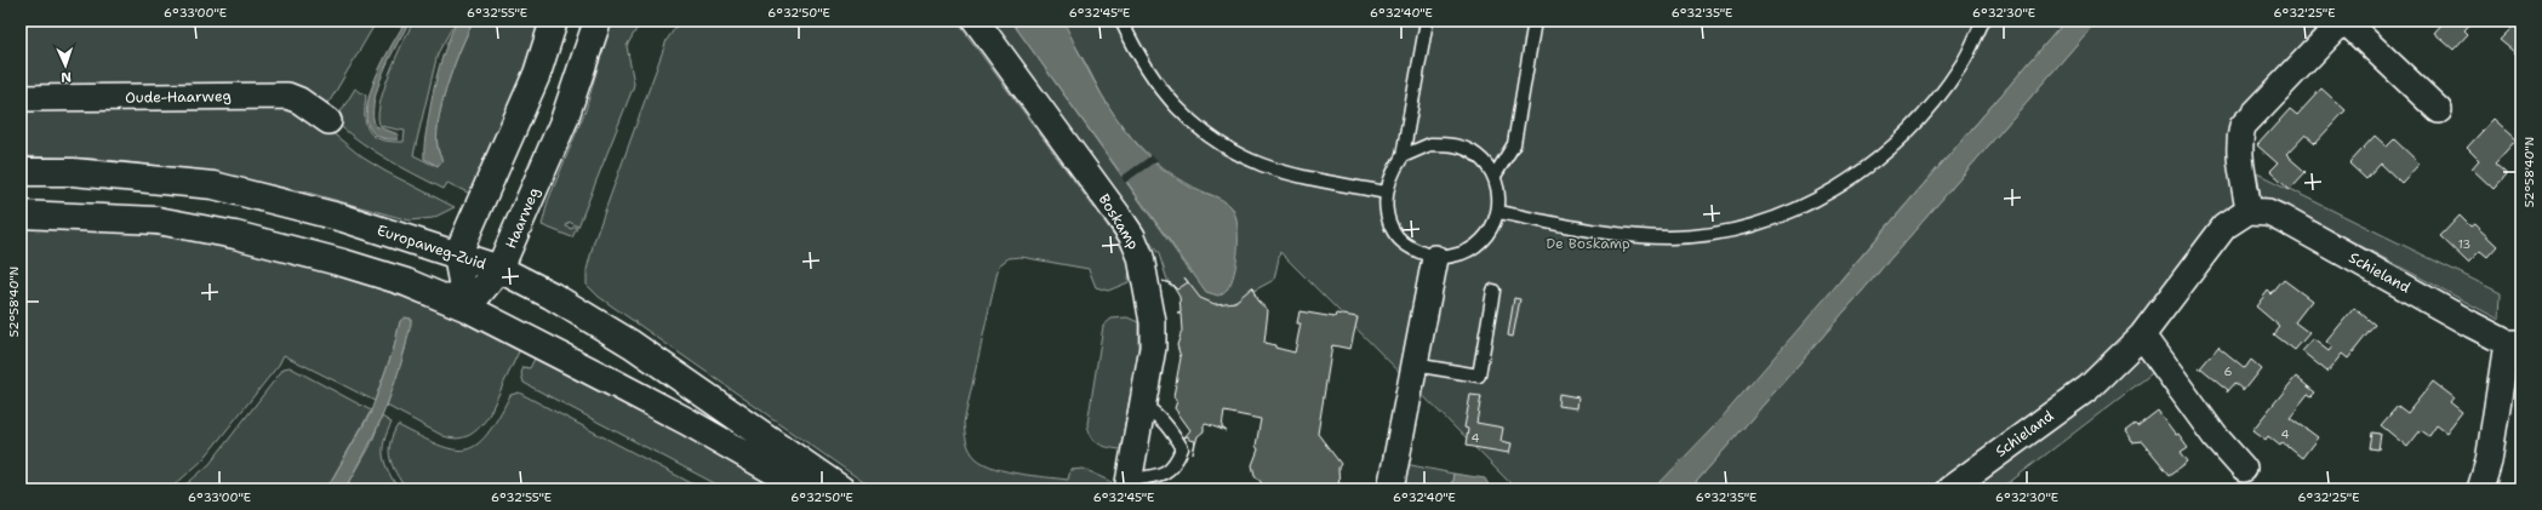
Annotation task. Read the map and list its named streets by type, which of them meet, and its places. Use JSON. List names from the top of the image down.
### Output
{
  "streets": {
    "main road": ["Haarweg", "Europaweg-Zuid"],
    "street": ["Oude-Haarweg", "Boskamp", "Schieland"]
  },
  "crossings": [
    ["Haarweg", "Europaweg-Zuid"]
  ],
  "parks": ["De Boskamp"],
  "house_numbers": [
    "13",
    "6",
    "4",
    "4"
  ],
  "north": "bottom",
  "coordinates": [
    "6°33'00\"E",
    "6°32'55\"E",
    "6°32'50\"E",
    "6°32'45\"E",
    "6°32'40\"E",
    "6°32'35\"E",
    "6°32'30\"E",
    "6°32'25\"E",
    "52°58'40\"N"
  ]
}
